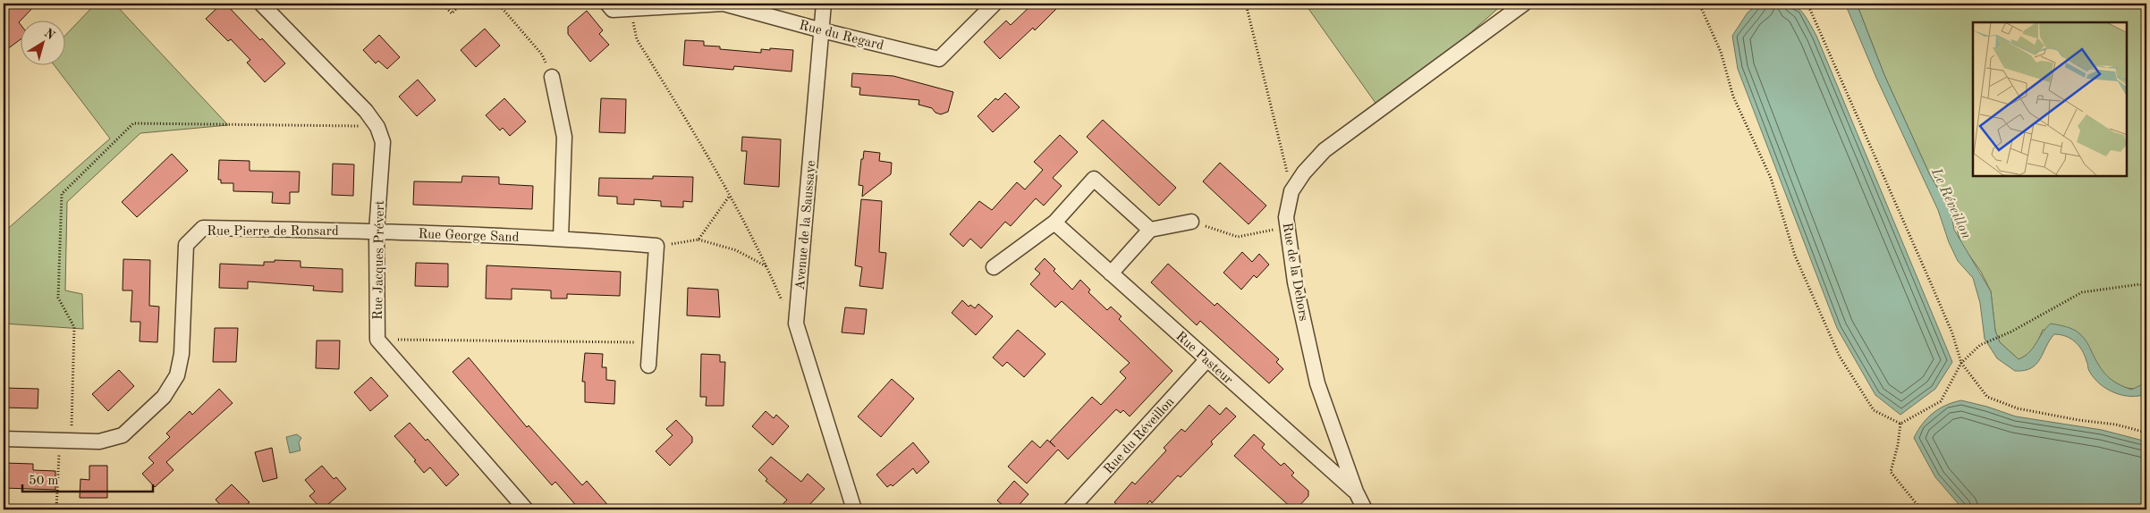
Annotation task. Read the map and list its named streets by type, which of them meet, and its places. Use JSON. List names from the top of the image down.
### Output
{
  "streets": {
    "street": [
      "Rue du Regard",
      "Avenue de la Saussaye",
      "Rue Pierre de Ronsard",
      "Rue George Sand",
      "Rue Jacques Prévert",
      "Rue de la Dehors",
      "Rue Pasteur",
      "Rue du Réveillon"
    ]
  },
  "crossings": [
    ["Rue du Regard", "Avenue de la Saussaye"],
    ["Rue Pierre de Ronsard", "Rue George Sand"],
    ["Rue Pierre de Ronsard", "Rue Jacques Prévert"],
    ["Rue George Sand", "Rue Jacques Prévert"],
    ["Rue de la Dehors", "Rue Pasteur"],
    ["Rue Pasteur", "Rue du Réveillon"]
  ],
  "water": ["Le Réveillon"],
  "scale_bar": "50 m",
  "north": "top right"
}
